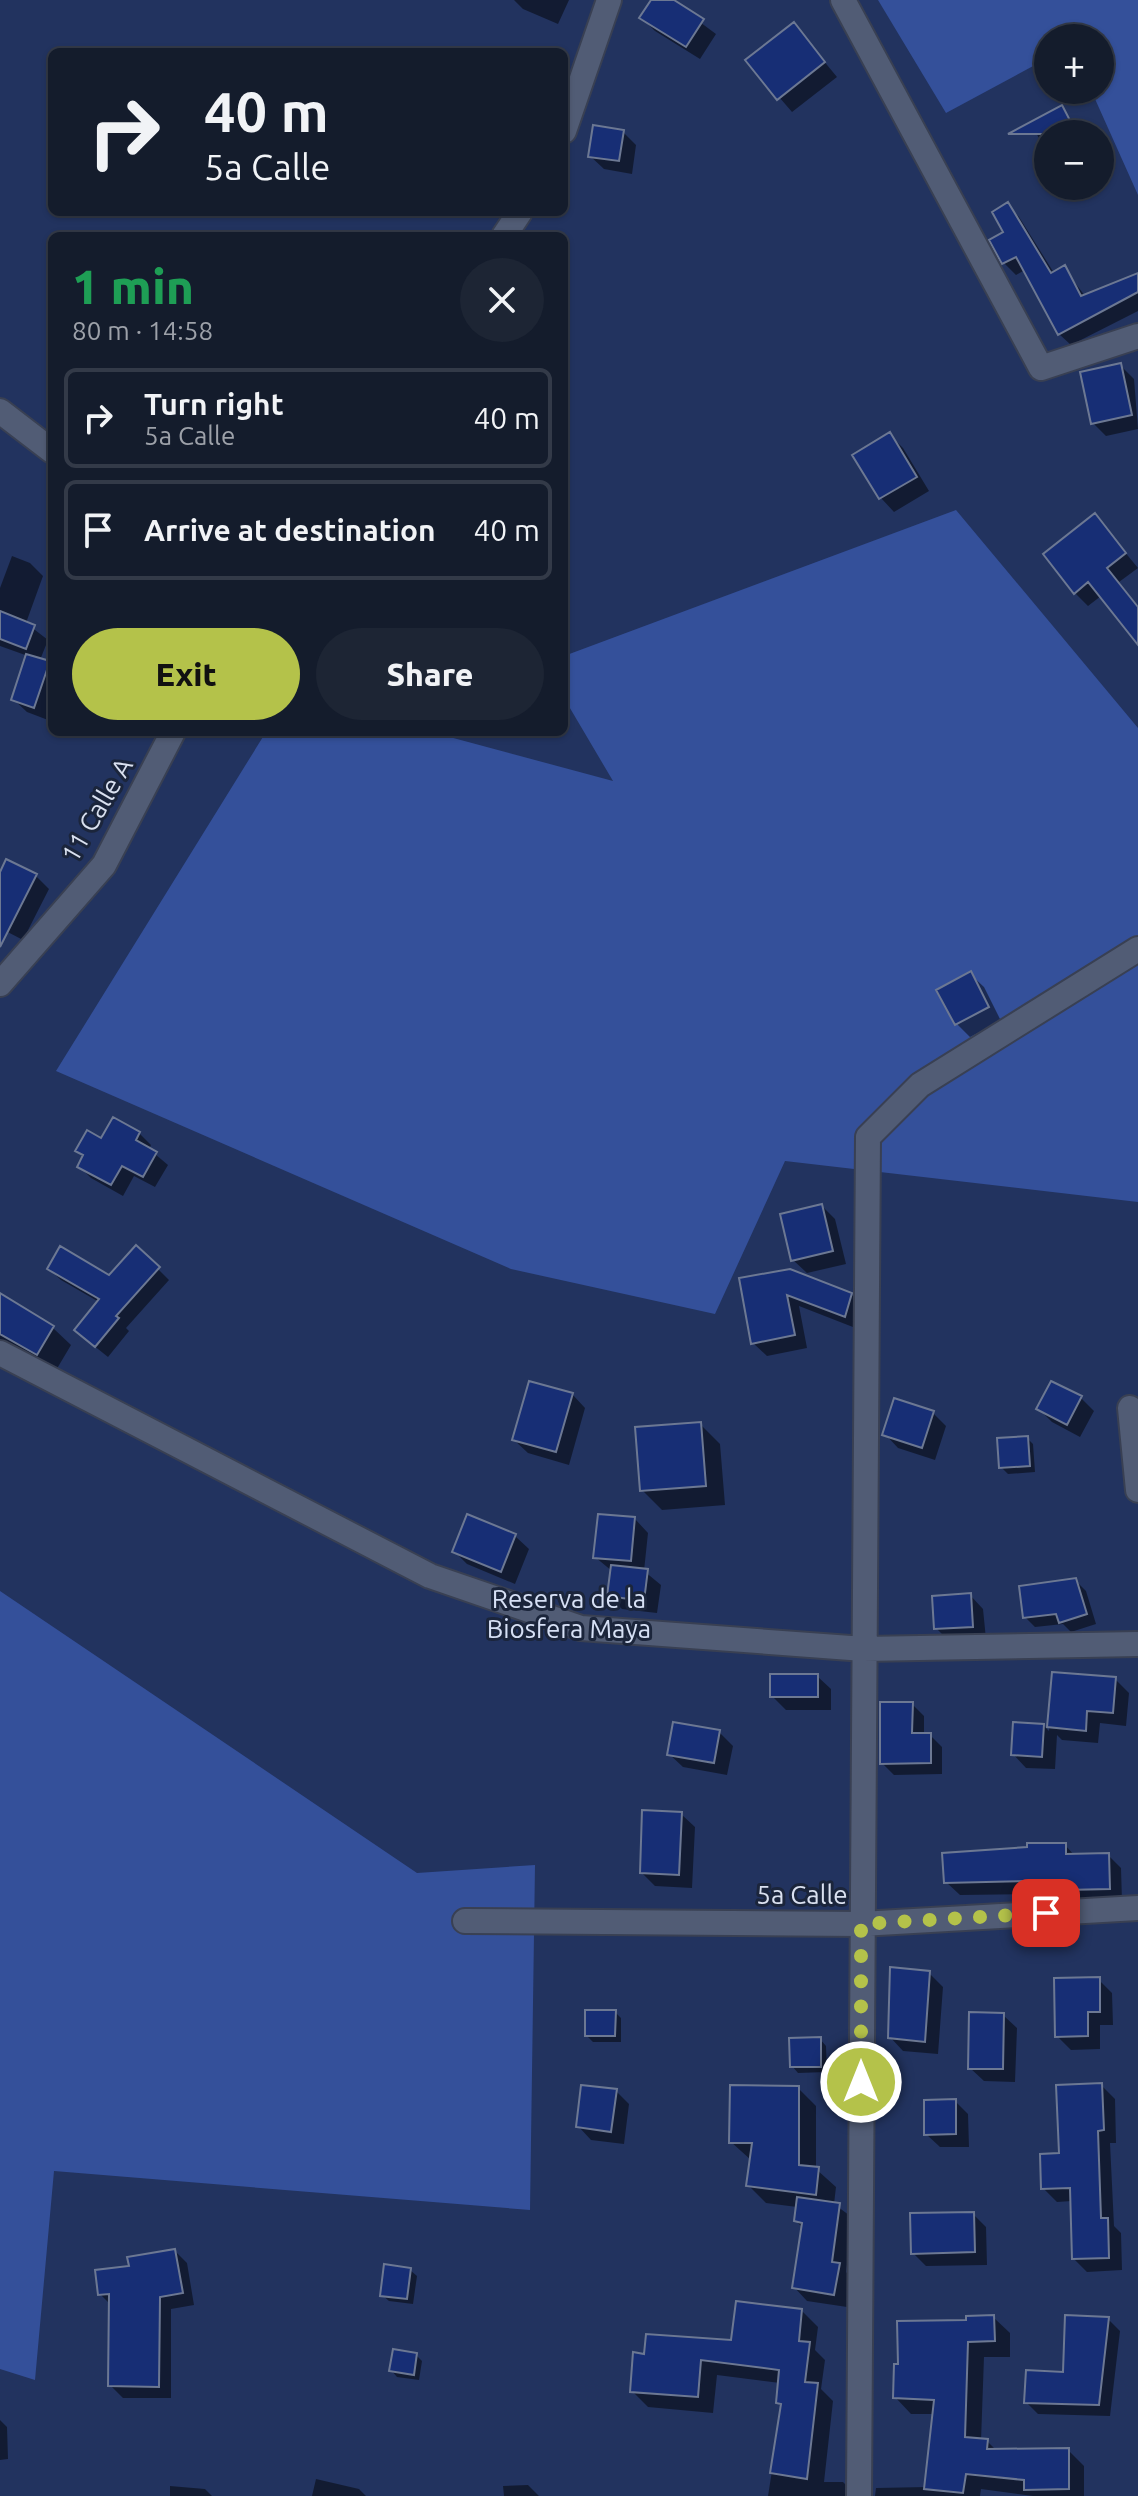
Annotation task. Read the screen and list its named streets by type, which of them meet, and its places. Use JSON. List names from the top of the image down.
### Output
{
  "streets": {
    "street": ["11 Calle A", "5a Calle"]
  },
  "parks": ["Reserva de la Biosfera Maya"],
  "page": {
    "map_buttons": ["+", "−"],
    "turn": ["40 m", "5a Calle"],
    "heading": ["1 min", "80 m · 14:58"],
    "list": [
      {
        "name": "Turn right",
        "note": "5a Calle",
        "value": "40 m"
      },
      {
        "name": "Arrive at destination",
        "value": "40 m"
      }
    ],
    "buttons": ["Exit", "Share"]
  }
}
